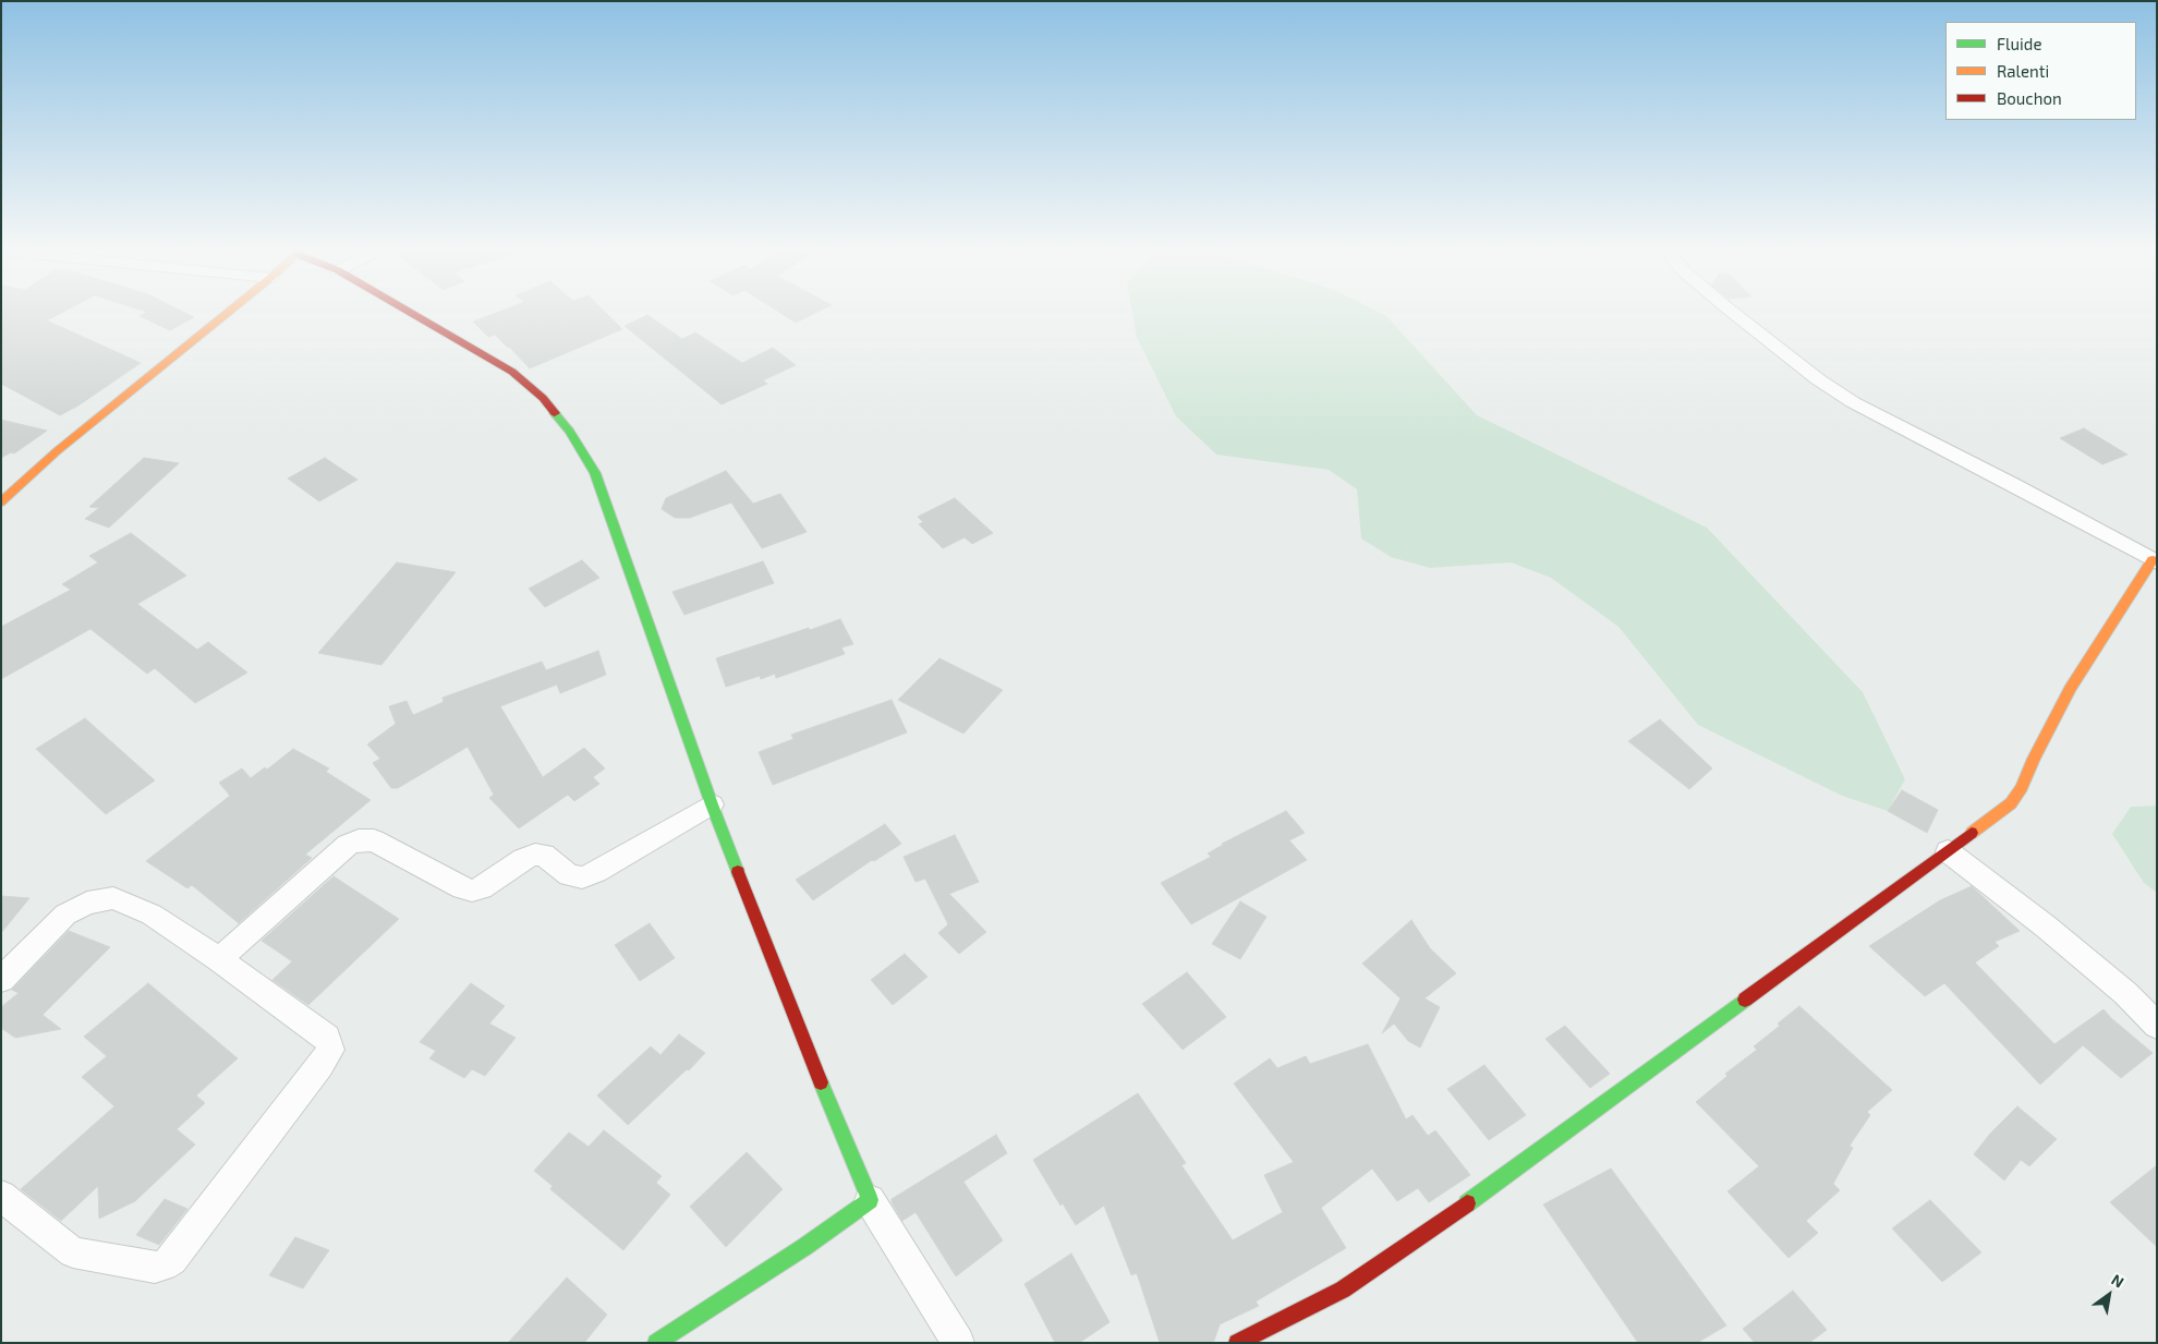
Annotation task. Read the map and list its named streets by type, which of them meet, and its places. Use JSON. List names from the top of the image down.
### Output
{
  "legend": ["Fluide", "Ralenti", "Bouchon"],
  "north": "top right"
}
